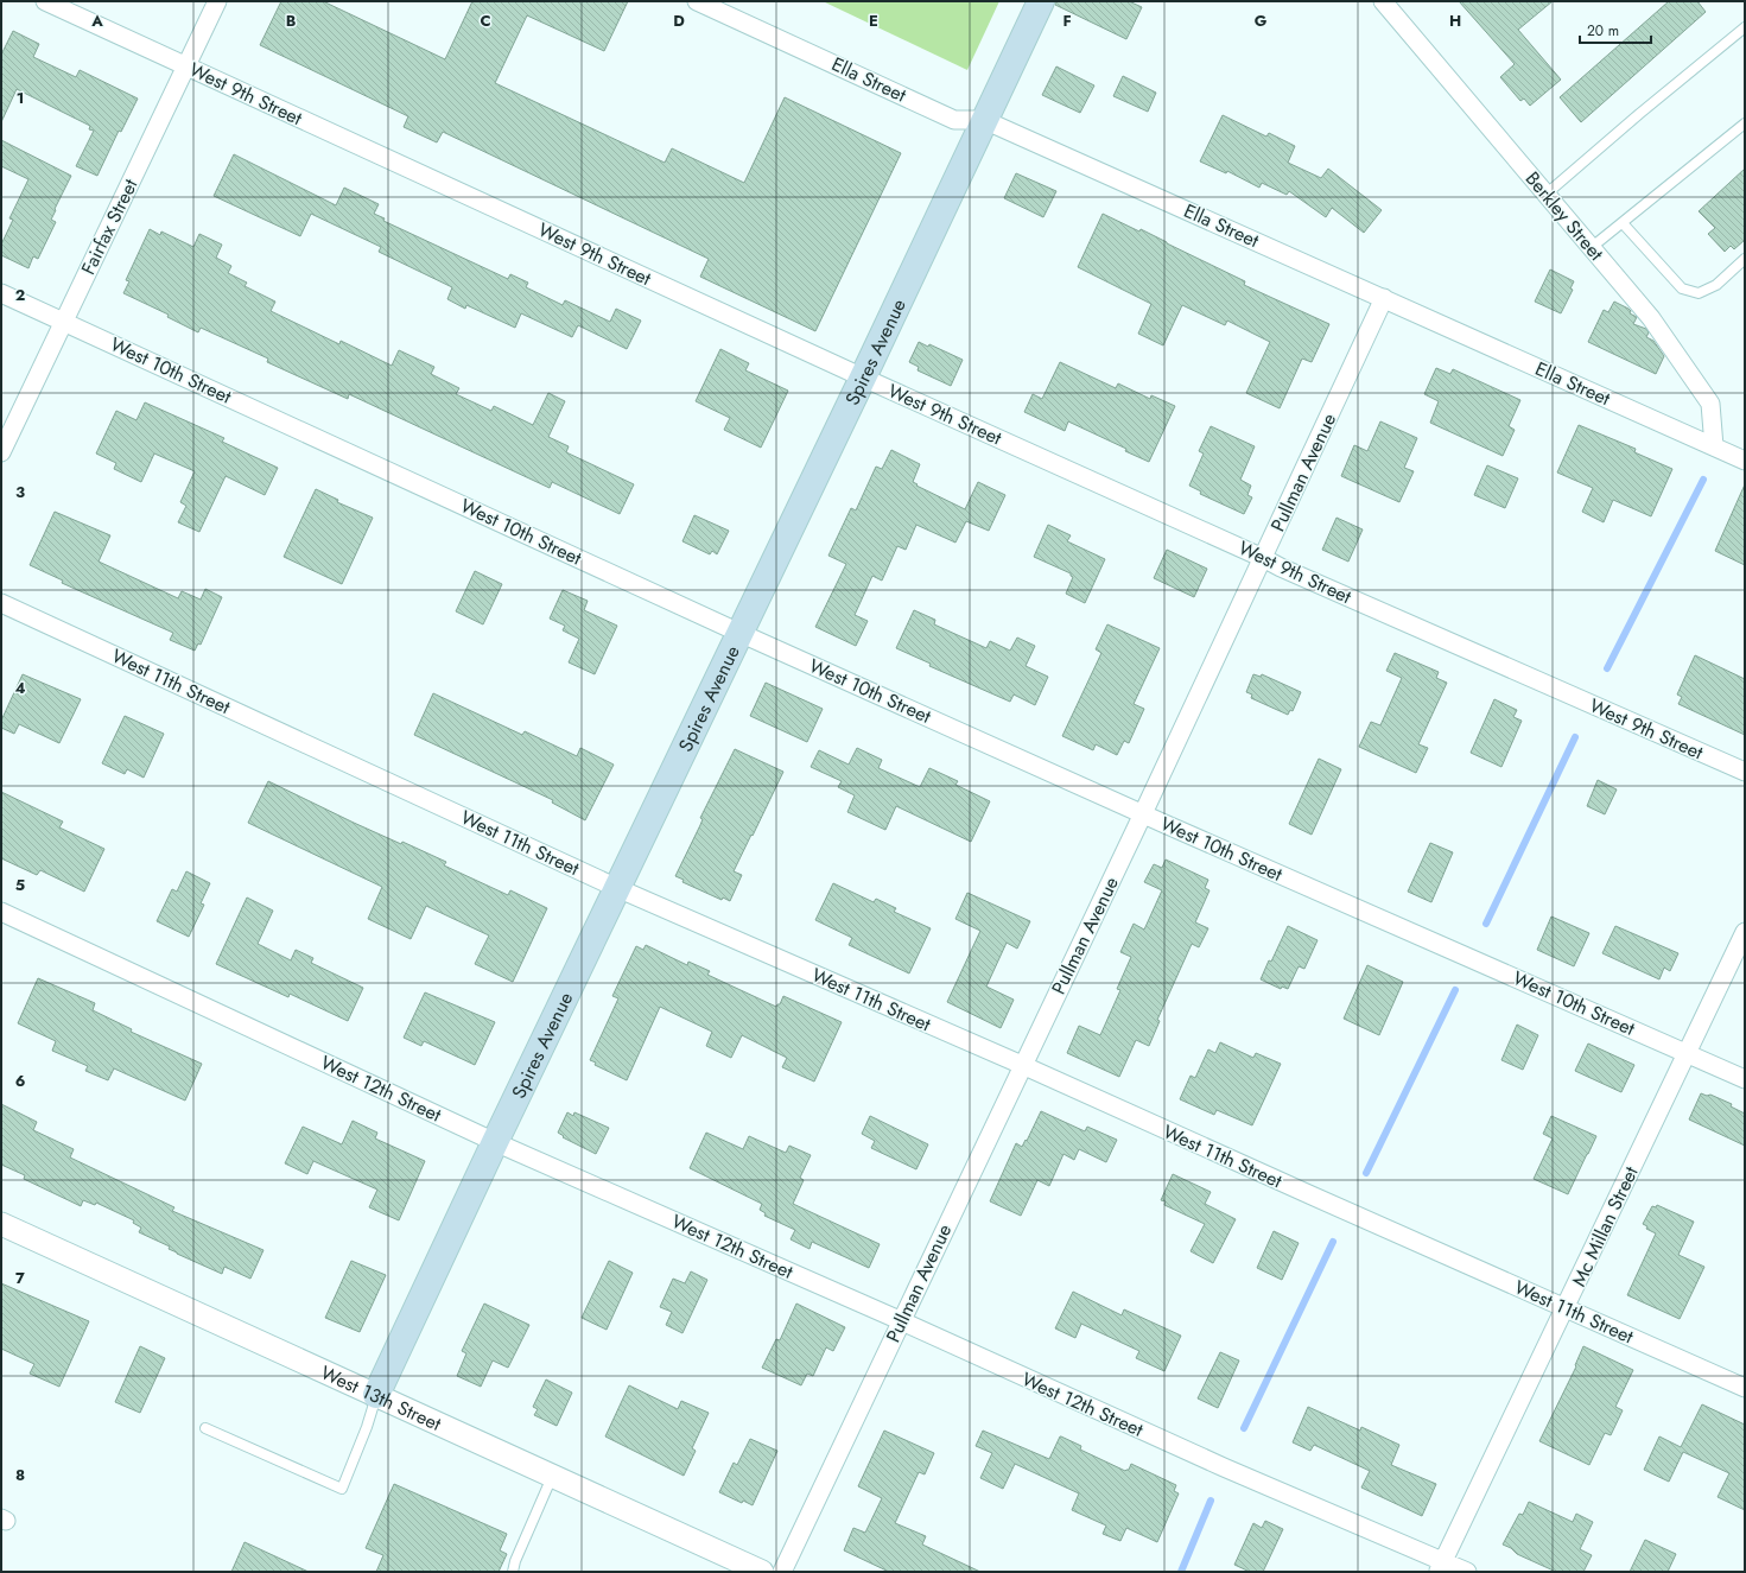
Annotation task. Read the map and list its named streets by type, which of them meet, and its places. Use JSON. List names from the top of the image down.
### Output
{
  "streets": {
    "main road": ["Spires Avenue"],
    "street": [
      "Ella Street",
      "West 9th Street",
      "Berkley Street",
      "Fairfax Street",
      "West 10th Street",
      "Pullman Avenue",
      "West 11th Street",
      "West 12th Street",
      "Mc Millan Street",
      "West 13th Street"
    ]
  },
  "crossings": [
    ["Ella Street", "Berkley Street"],
    ["Ella Street", "Spires Avenue"],
    ["Ella Street", "Pullman Avenue"],
    ["West 9th Street", "Fairfax Street"],
    ["West 9th Street", "Spires Avenue"],
    ["West 9th Street", "Pullman Avenue"],
    ["Fairfax Street", "West 10th Street"],
    ["Spires Avenue", "West 10th Street"],
    ["Spires Avenue", "West 11th Street"],
    ["Spires Avenue", "West 12th Street"],
    ["Spires Avenue", "West 13th Street"],
    ["West 10th Street", "Pullman Avenue"],
    ["West 10th Street", "Mc Millan Street"],
    ["Pullman Avenue", "West 11th Street"],
    ["Pullman Avenue", "West 12th Street"],
    ["West 11th Street", "Mc Millan Street"],
    ["West 12th Street", "Mc Millan Street"]
  ],
  "scale_bar": "20 m",
  "grid": {
    "columns": [
      "A",
      "B",
      "C",
      "D",
      "E",
      "F",
      "G",
      "H"
    ],
    "rows": [
      "1",
      "2",
      "3",
      "4",
      "5",
      "6",
      "7",
      "8"
    ]
  }
}
